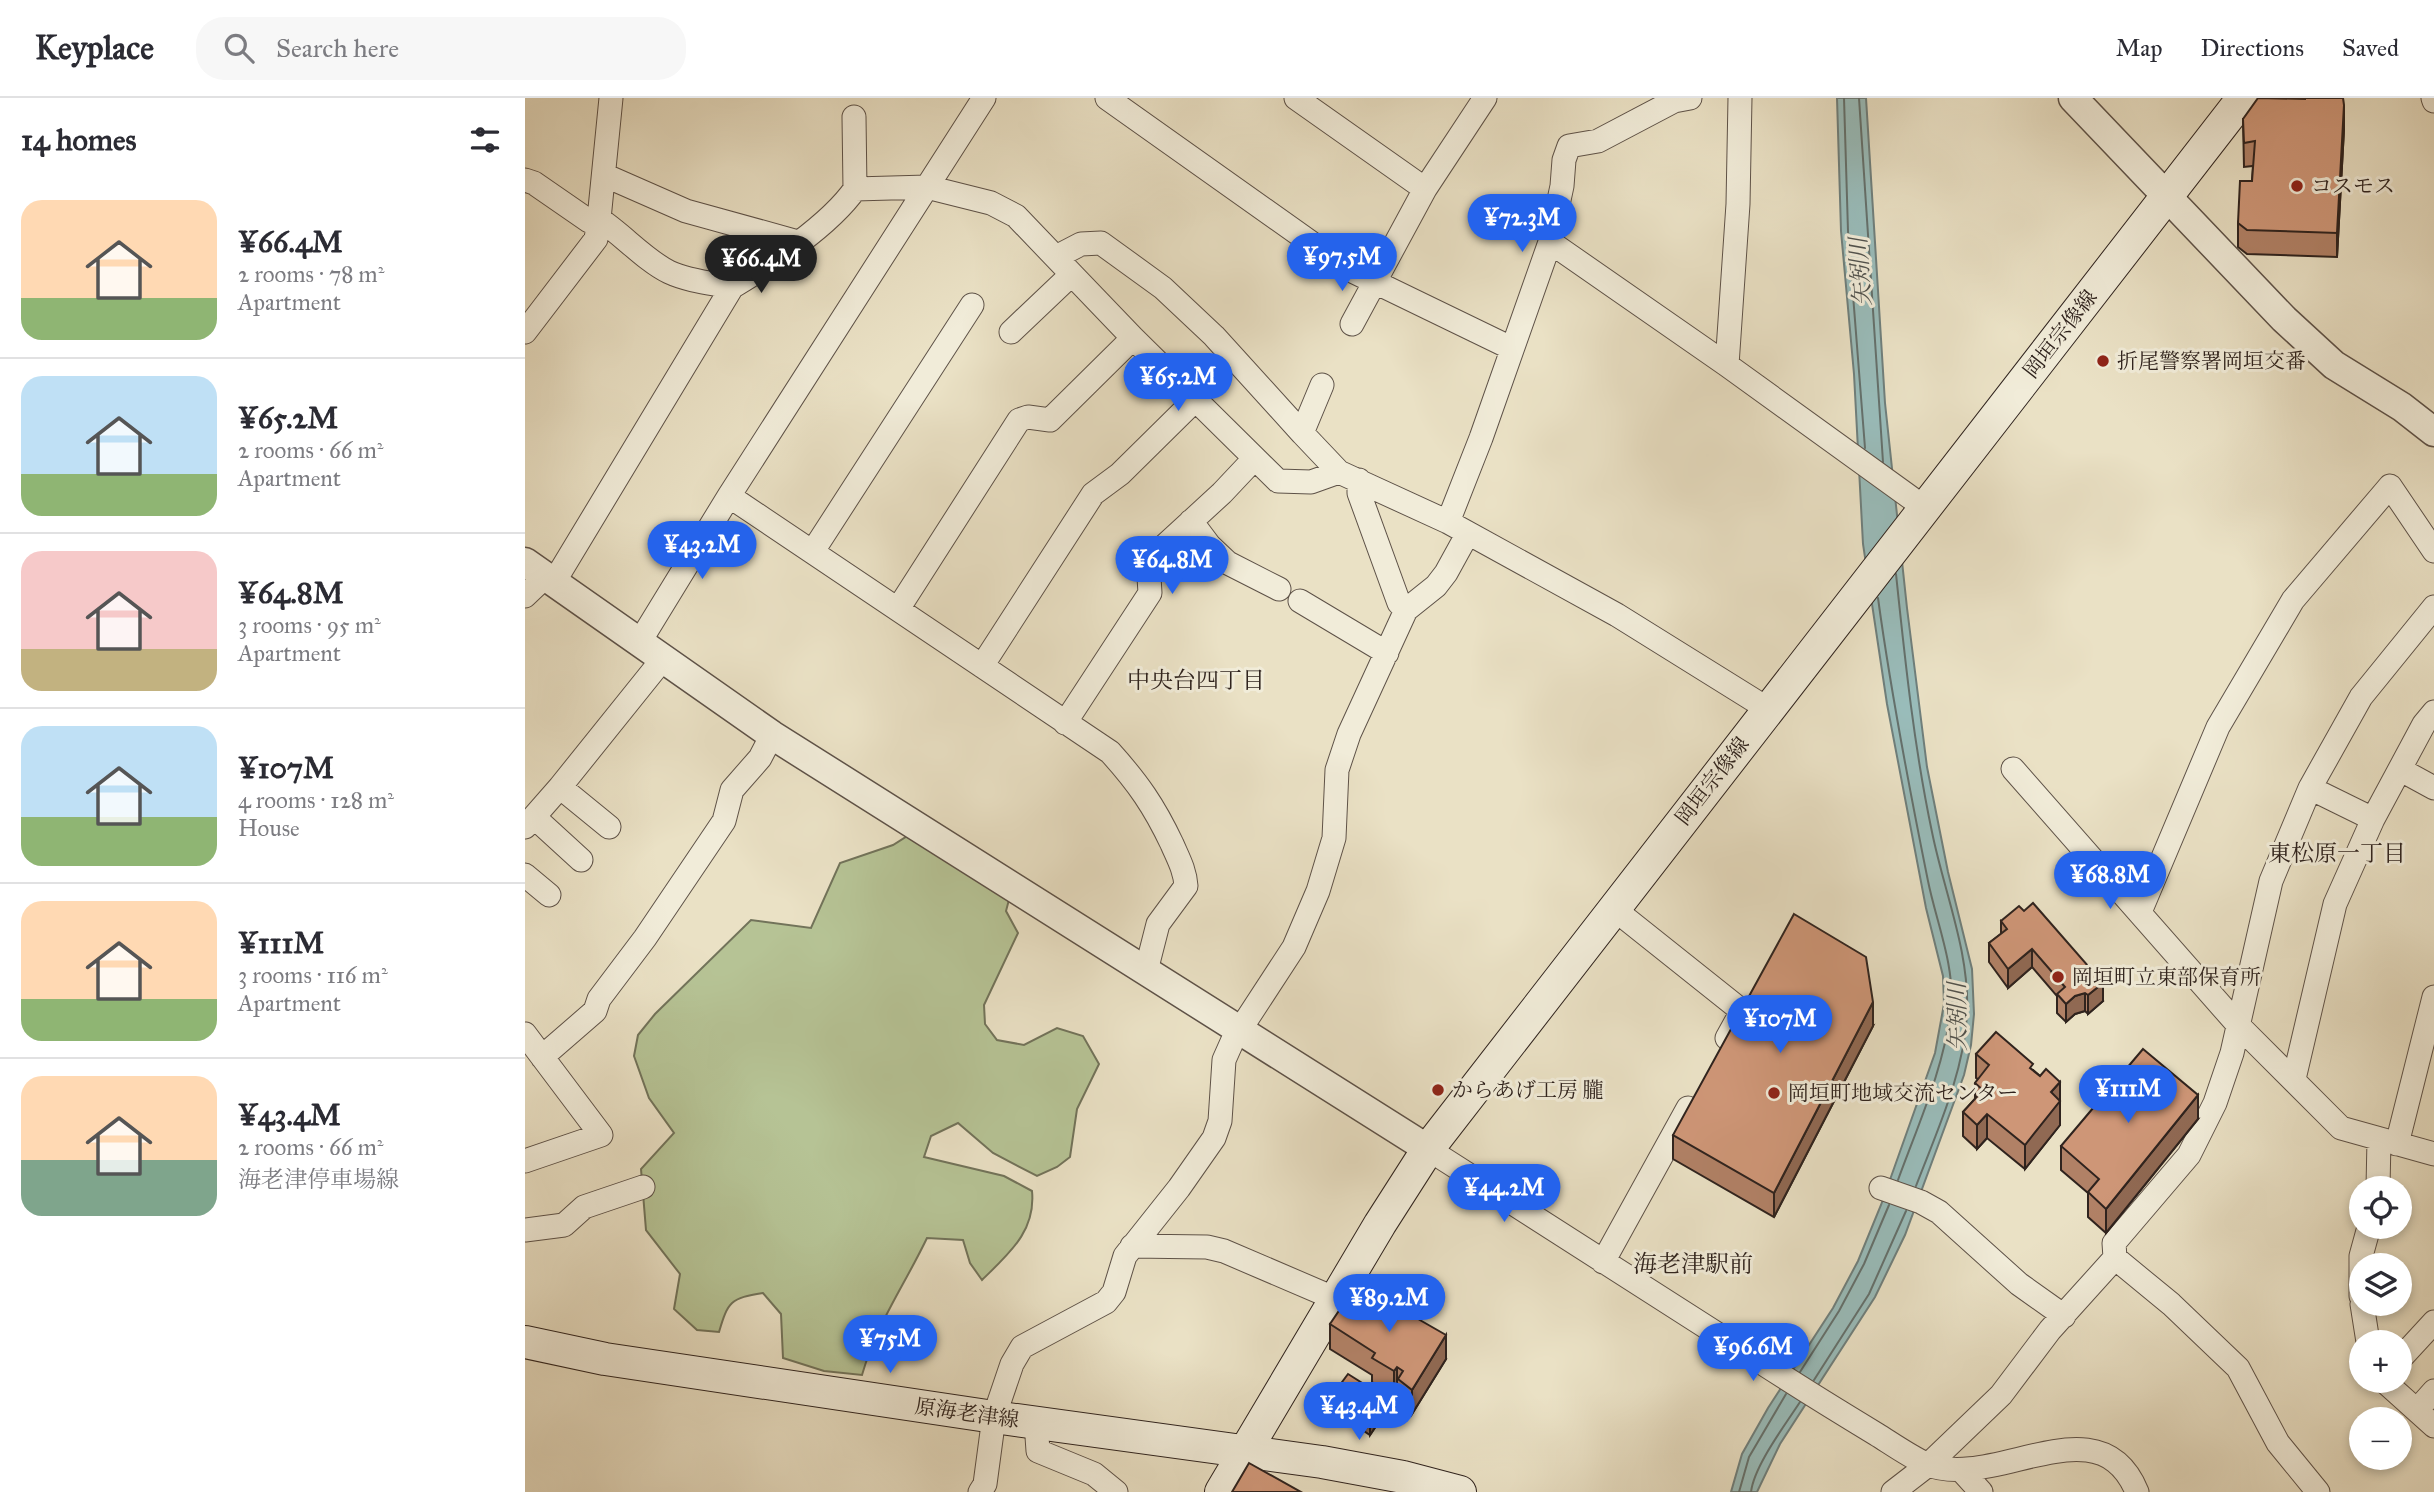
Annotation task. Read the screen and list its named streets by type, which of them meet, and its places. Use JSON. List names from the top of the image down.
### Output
{
  "streets": {
    "main road": ["岡垣宗像線", "原海老津線"]
  },
  "crossings": [
    ["岡垣宗像線", "原海老津線"]
  ],
  "districts": ["中央台四丁目", "東松原一丁目", "海老津駅前"],
  "water": ["矢矧川"],
  "places": [
    "コスモス",
    "折尾警察署岡垣交番",
    "岡垣町立東部保育所",
    "からあげ工房 朧",
    "岡垣町地域交流センター"
  ],
  "page": {
    "header": "Keyplace",
    "search": "Search here",
    "nav": ["Map", "Directions", "Saved"],
    "heading": "14 homes",
    "list": [
      {
        "name": "¥66.4M",
        "note": "2 rooms · 78 m² · Apartment"
      },
      {
        "name": "¥65.2M",
        "note": "2 rooms · 66 m² · Apartment"
      },
      {
        "name": "¥64.8M",
        "note": "3 rooms · 95 m² · Apartment"
      },
      {
        "name": "¥107M",
        "note": "4 rooms · 128 m² · House"
      },
      {
        "name": "¥111M",
        "note": "3 rooms · 116 m² · Apartment"
      },
      {
        "name": "¥43.4M",
        "note": "2 rooms · 66 m² · 海老津停車場線"
      }
    ],
    "price": [
      "¥72.3M",
      "¥97.5M",
      "¥66.4M",
      "¥65.2M",
      "¥43.2M",
      "¥64.8M",
      "¥68.8M",
      "¥107M",
      "¥111M",
      "¥44.2M",
      "¥89.2M",
      "¥75M",
      "¥96.6M",
      "¥43.4M"
    ],
    "map_buttons": ["+", "−"]
  }
}
